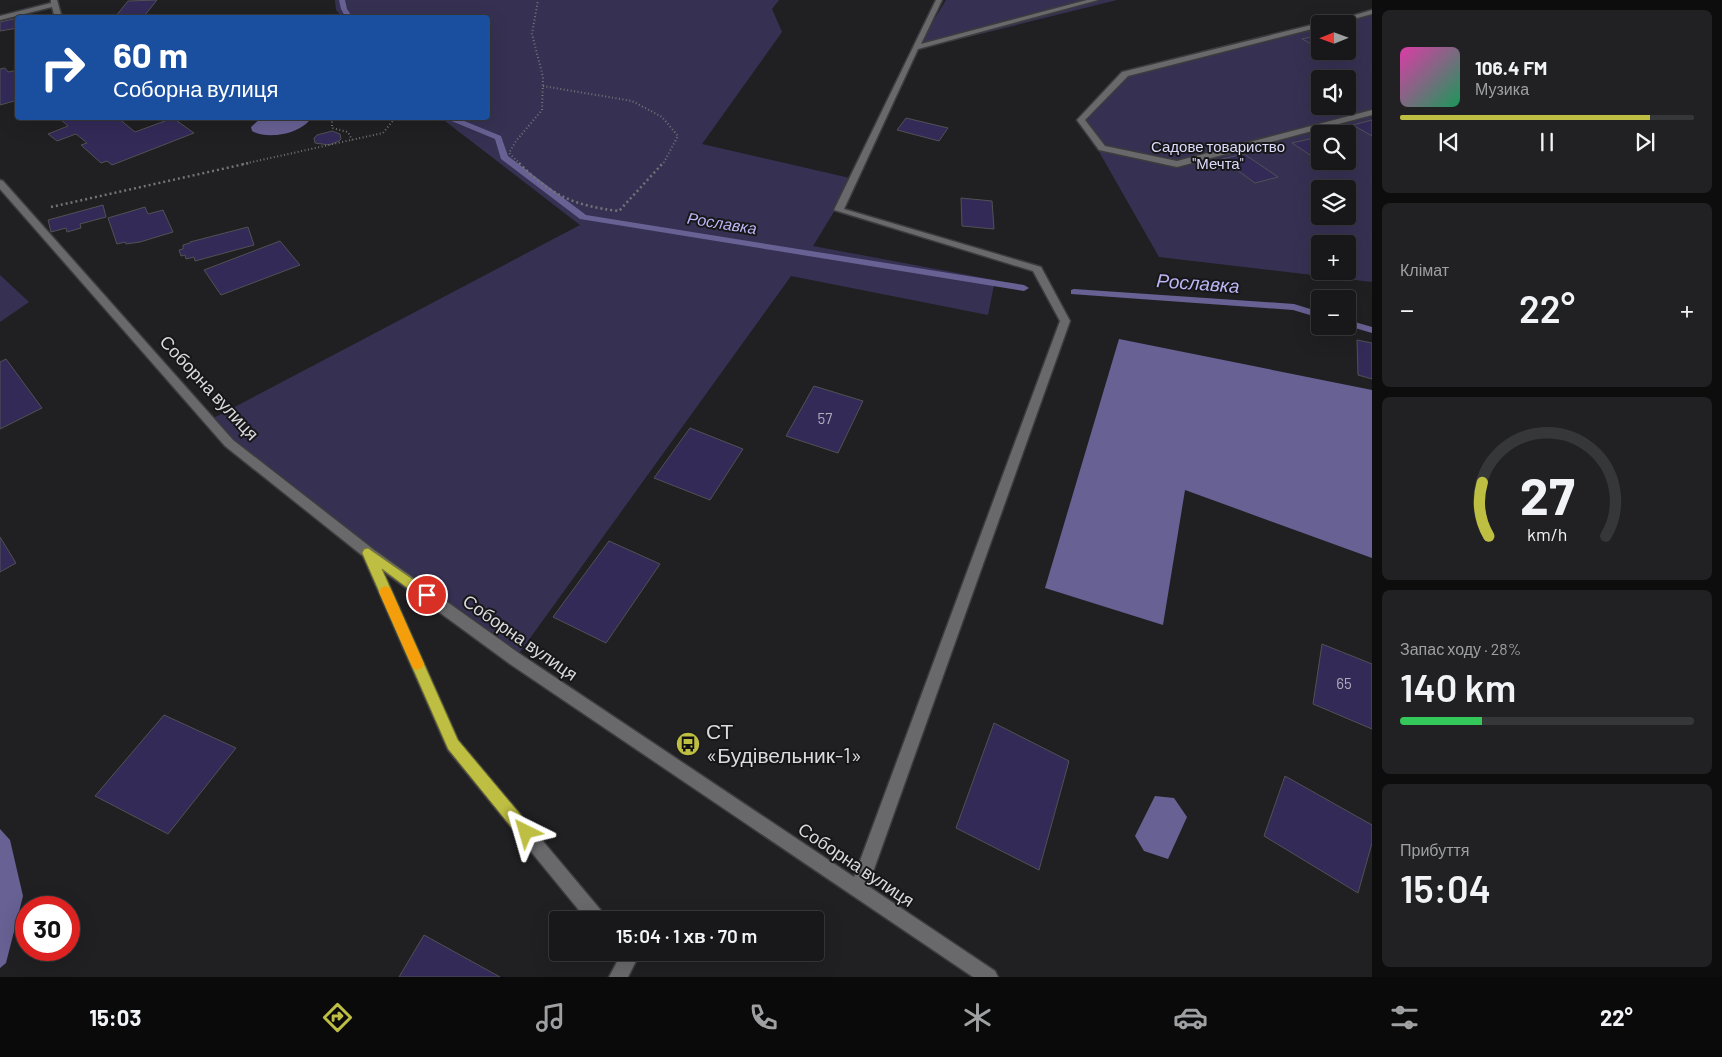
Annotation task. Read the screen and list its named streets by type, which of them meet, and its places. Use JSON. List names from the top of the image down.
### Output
{
  "streets": {
    "street": ["Соборна вулиця"]
  },
  "water": ["Рославка"],
  "parks": ["Садове товариство \"Мечта\""],
  "places": {
    "bus stop": ["СТ «Будівельник-1»"]
  },
  "house_numbers": ["57", "65"],
  "north": "left",
  "page": {
    "map_buttons": ["+", "−"],
    "turn": ["60 m", "Соборна вулиця"],
    "song": ["106.4 FM", "Музика"],
    "tile": [
      "Клімат",
      ["Запас ходу · 28%", "140 km"],
      ["Прибуття", "15:04"]
    ],
    "heat": ["−", "22°", "+"],
    "limit": "30",
    "trip": "15:04 · 1 хв · 70 m",
    "tabs": ["15:03", "22°"],
    "gauge": ["27", "km/h"]
  }
}
